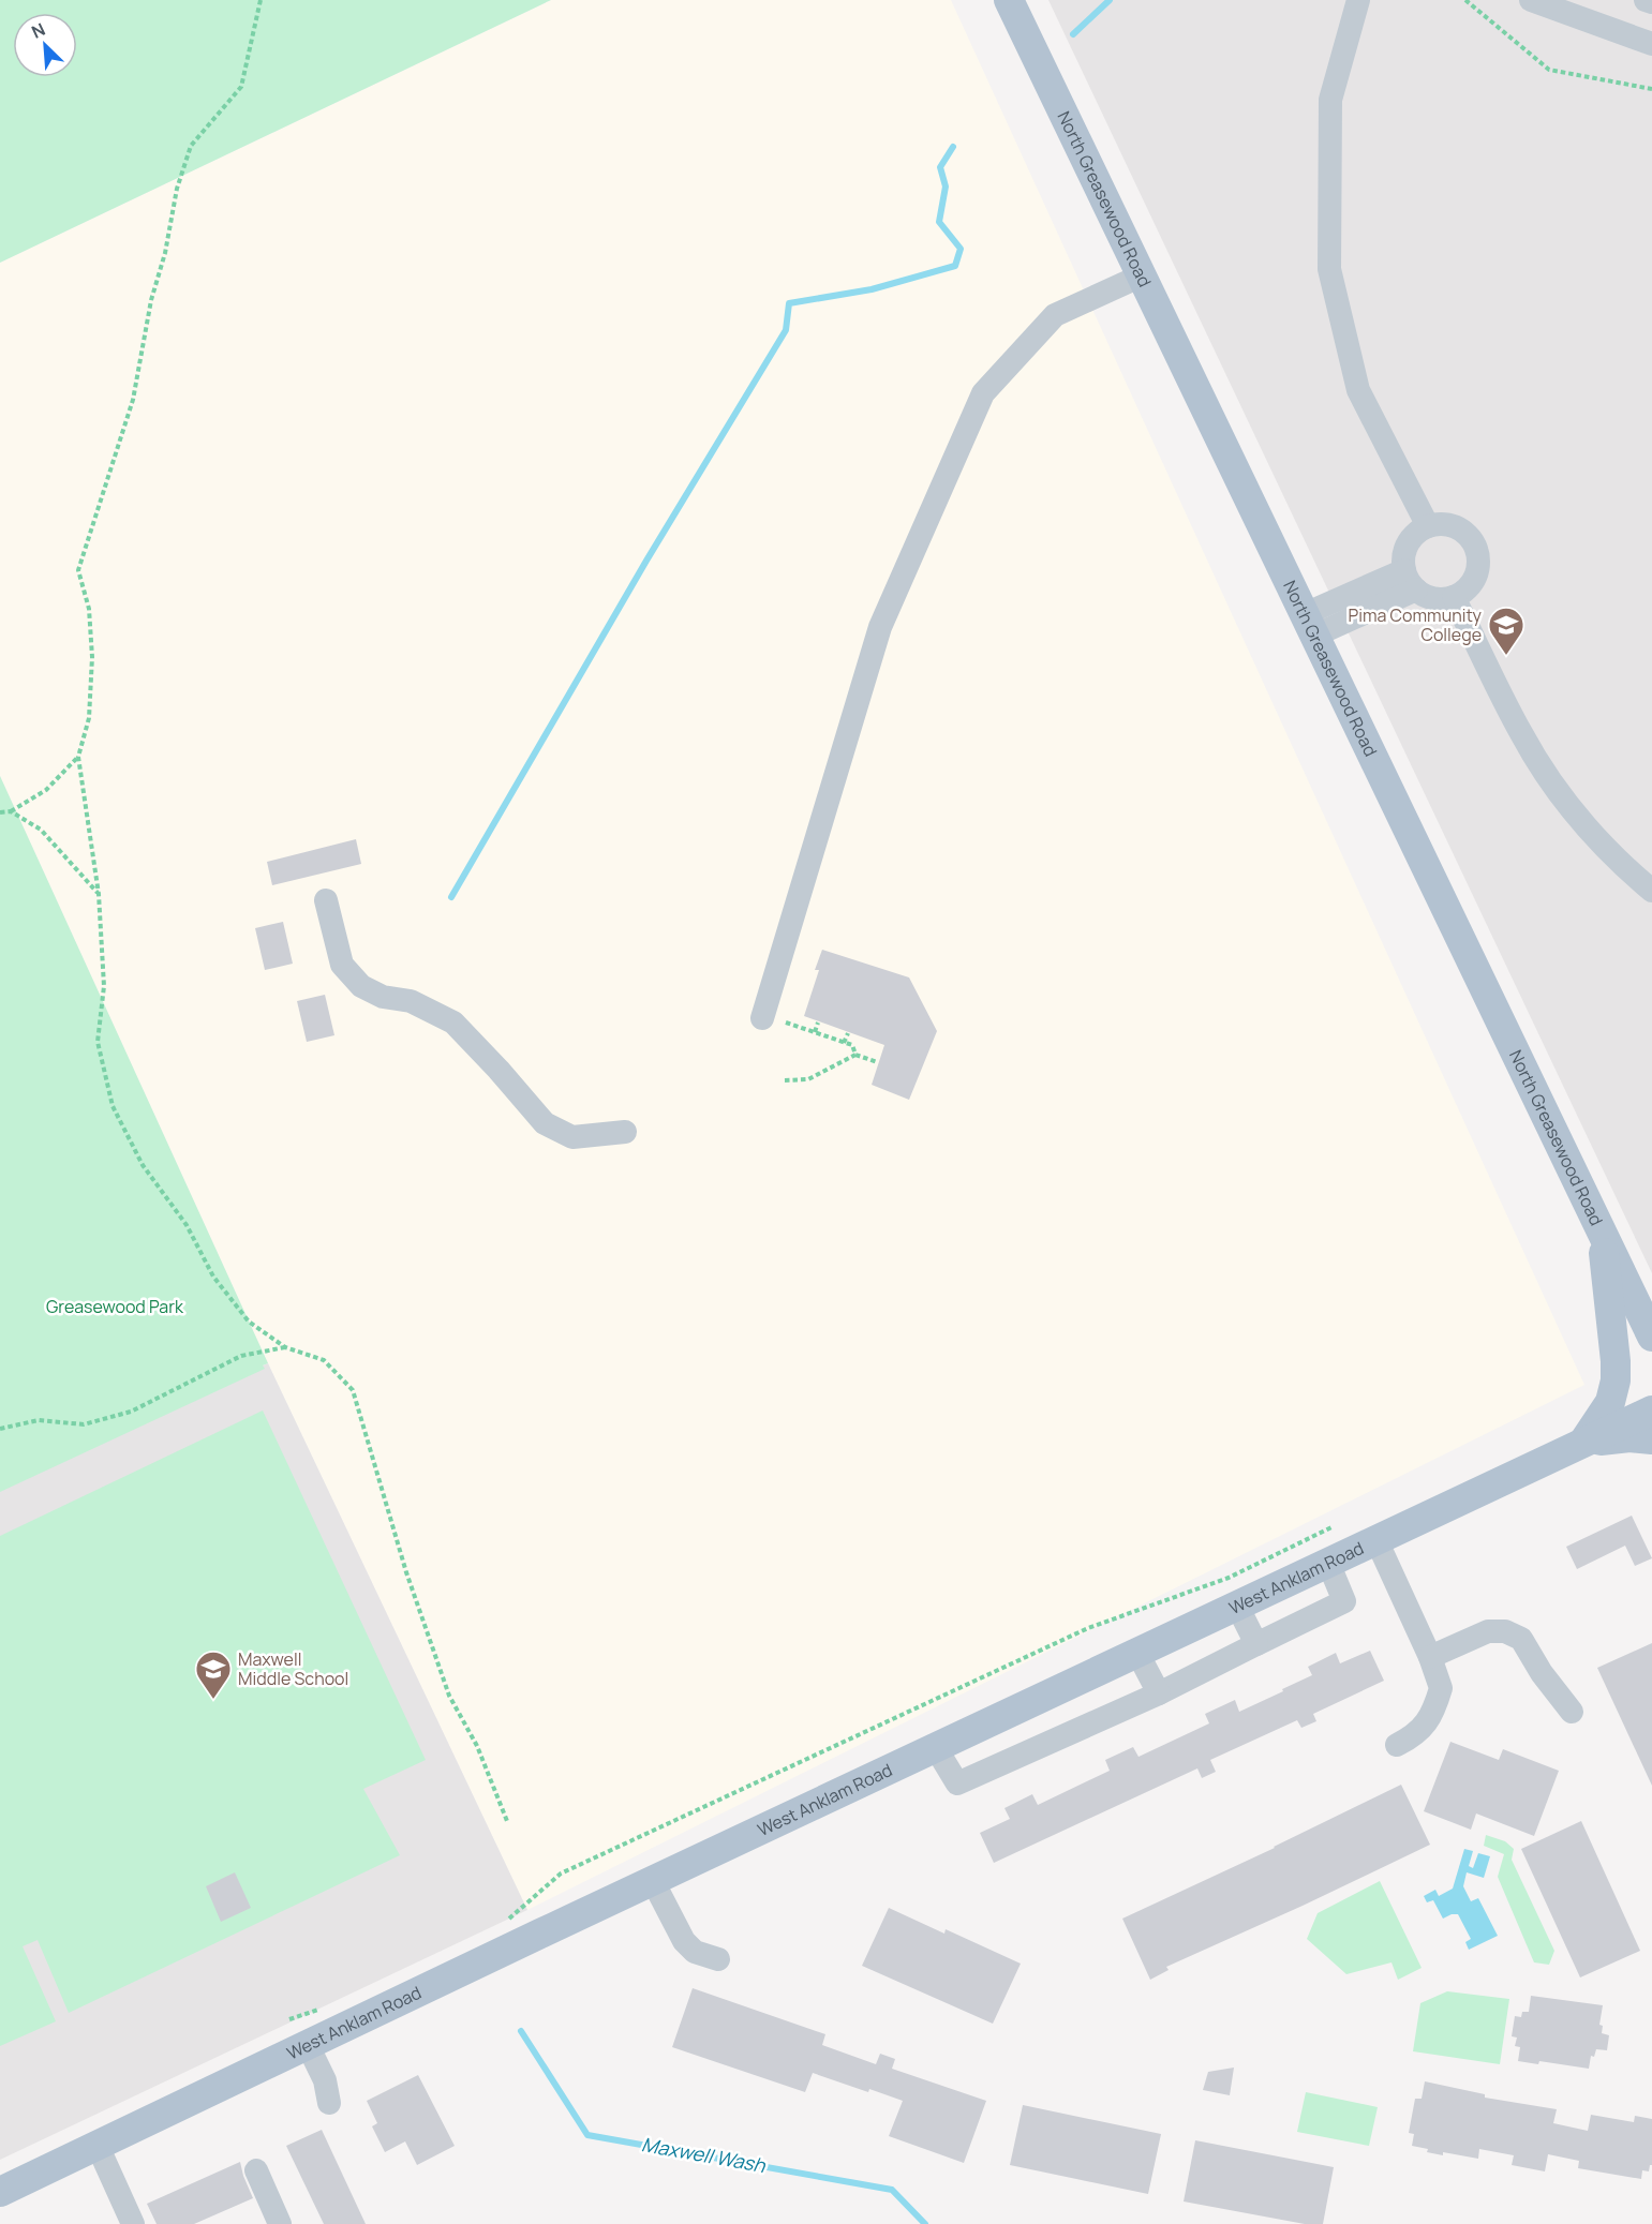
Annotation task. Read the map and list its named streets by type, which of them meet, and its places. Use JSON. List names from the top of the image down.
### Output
{
  "streets": {
    "main road": ["North Greasewood Road", "West Anklam Road"]
  },
  "water": ["Maxwell Wash"],
  "parks": ["Greasewood Park"],
  "places": {
    "school or university": ["Pima Community College", "Maxwell Middle School"]
  },
  "north": "top left"
}
